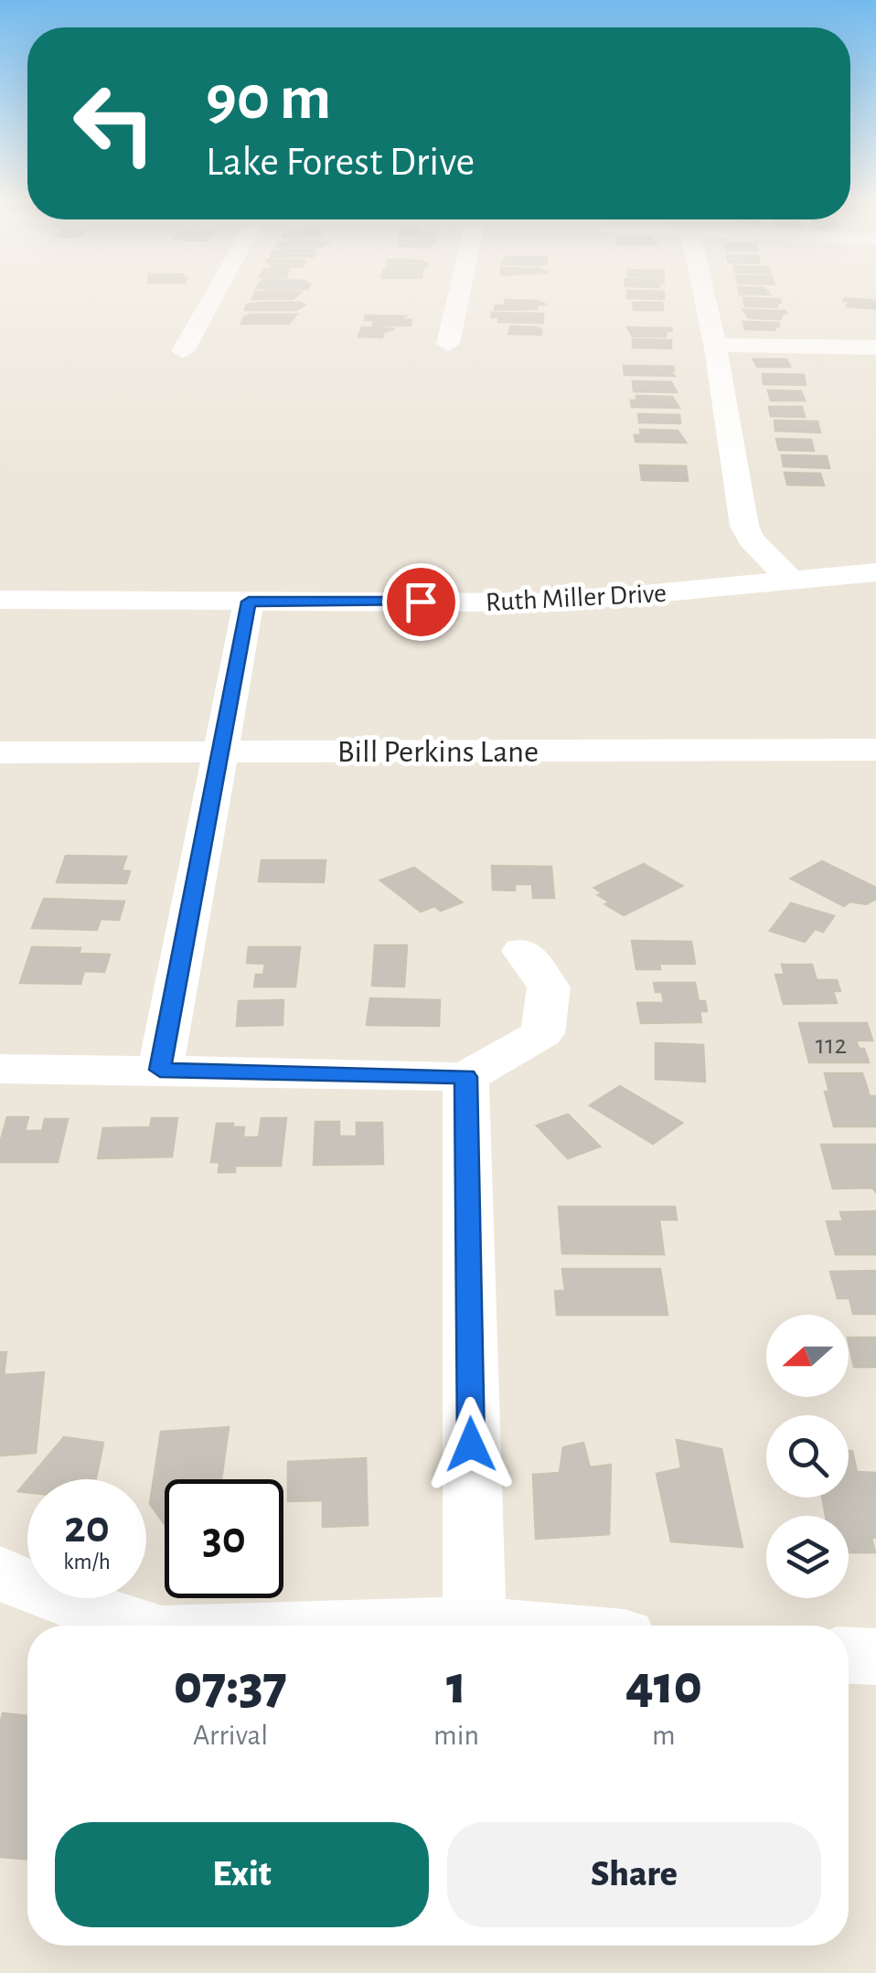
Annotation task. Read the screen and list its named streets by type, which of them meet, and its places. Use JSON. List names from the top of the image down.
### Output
{
  "streets": {
    "street": ["Ruth Miller Drive", "Bill Perkins Lane"]
  },
  "house_numbers": ["112"],
  "north": "left",
  "page": {
    "turn": ["90 m", "Lake Forest Drive"],
    "speed": "20 km/h",
    "limit": "30",
    "eta": [
      "07:37",
      "Arrival",
      "1",
      "min",
      "410",
      "m"
    ],
    "buttons": ["Exit", "Share"]
  }
}
